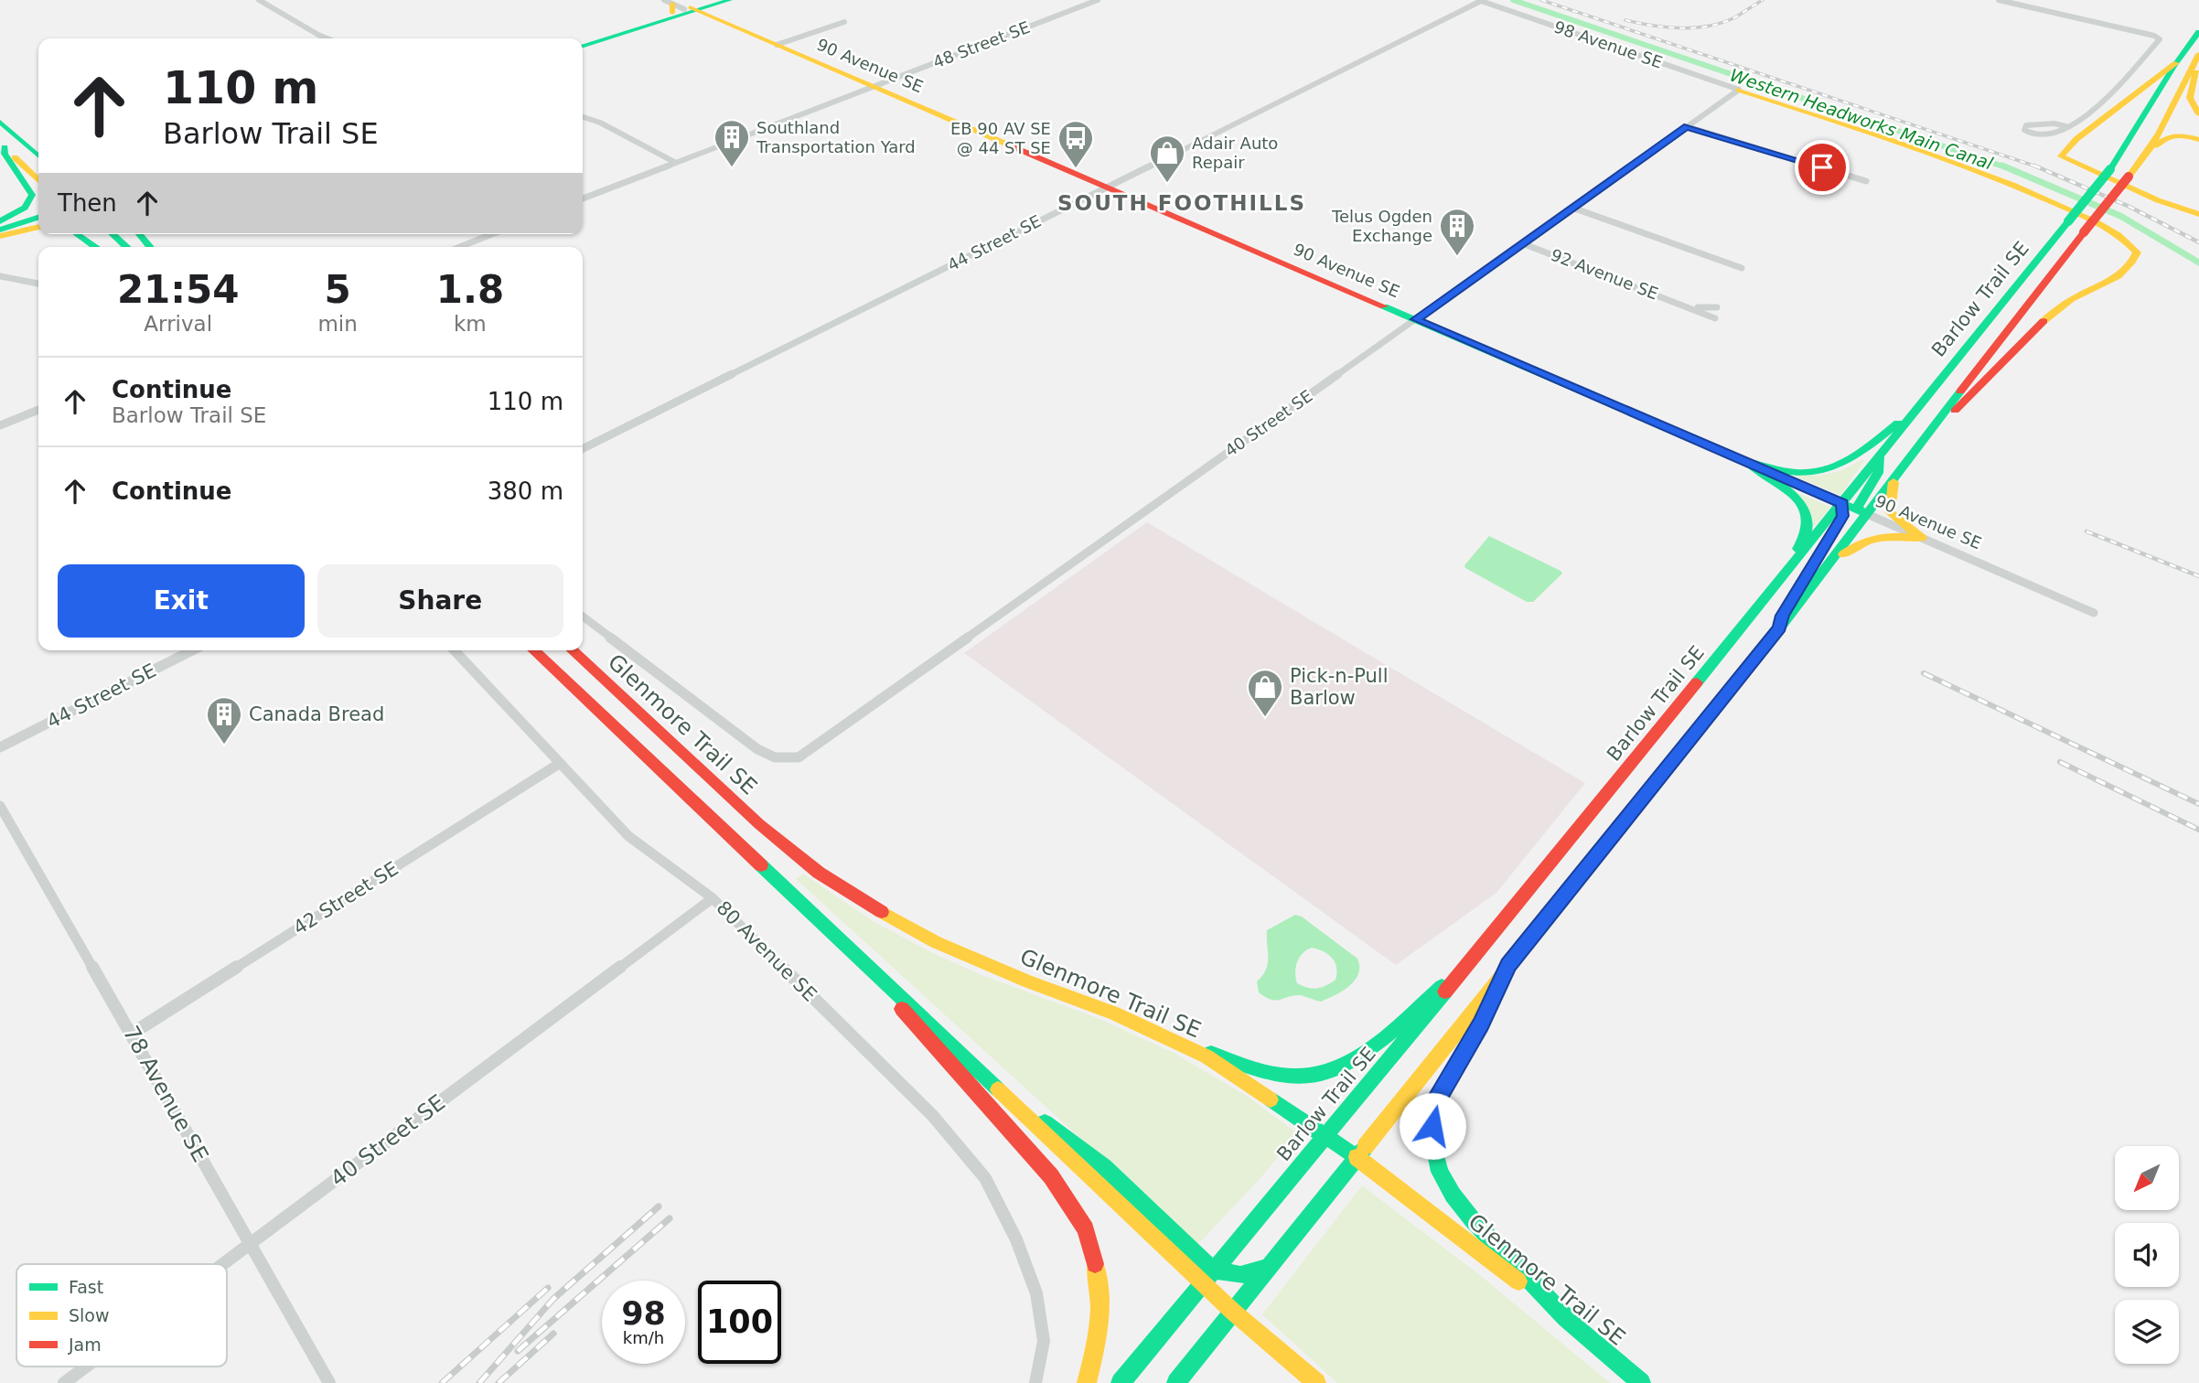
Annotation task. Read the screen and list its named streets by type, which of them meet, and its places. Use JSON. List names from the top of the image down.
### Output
{
  "streets": {
    "main road": ["90 Avenue SE", "Barlow Trail SE", "Glenmore Trail SE"],
    "street": [
      "48 Street SE",
      "98 Avenue SE",
      "44 Street SE",
      "92 Avenue SE",
      "40 Street SE",
      "42 Street SE",
      "80 Avenue SE",
      "78 Avenue SE"
    ]
  },
  "crossings": [
    ["48 Street SE", "90 Avenue SE"],
    ["98 Avenue SE", "44 Street SE"],
    ["98 Avenue SE", "40 Street SE"],
    ["90 Avenue SE", "44 Street SE"],
    ["90 Avenue SE", "Barlow Trail SE"],
    ["90 Avenue SE", "40 Street SE"],
    ["92 Avenue SE", "40 Street SE"],
    ["Barlow Trail SE", "Glenmore Trail SE"],
    ["40 Street SE", "80 Avenue SE"],
    ["40 Street SE", "78 Avenue SE"],
    ["42 Street SE", "80 Avenue SE"],
    ["42 Street SE", "78 Avenue SE"]
  ],
  "districts": ["SOUTH FOOTHILLS"],
  "water": ["Western Headworks Main Canal"],
  "places": {
    "building": ["Southland Transportation Yard", "Telus Ogden Exchange", "Canada Bread"],
    "bus stop": ["EB 90 AV SE @ 44 ST SE"],
    "shop": ["Adair Auto Repair", "Pick-n-Pull Barlow"]
  },
  "legend": ["Fast", "Slow", "Jam"],
  "north": "bottom left",
  "page": {
    "turn": ["110 m", "Barlow Trail SE"],
    "then": "Then",
    "eta": [
      "21:54",
      "Arrival",
      "5",
      "min",
      "1.8",
      "km"
    ],
    "list": [
      {
        "name": "Continue",
        "note": "Barlow Trail SE",
        "value": "110 m"
      },
      {
        "name": "Continue",
        "value": "380 m"
      }
    ],
    "buttons": ["Exit", "Share"],
    "speed": "98 km/h",
    "limit": "100"
  }
}
